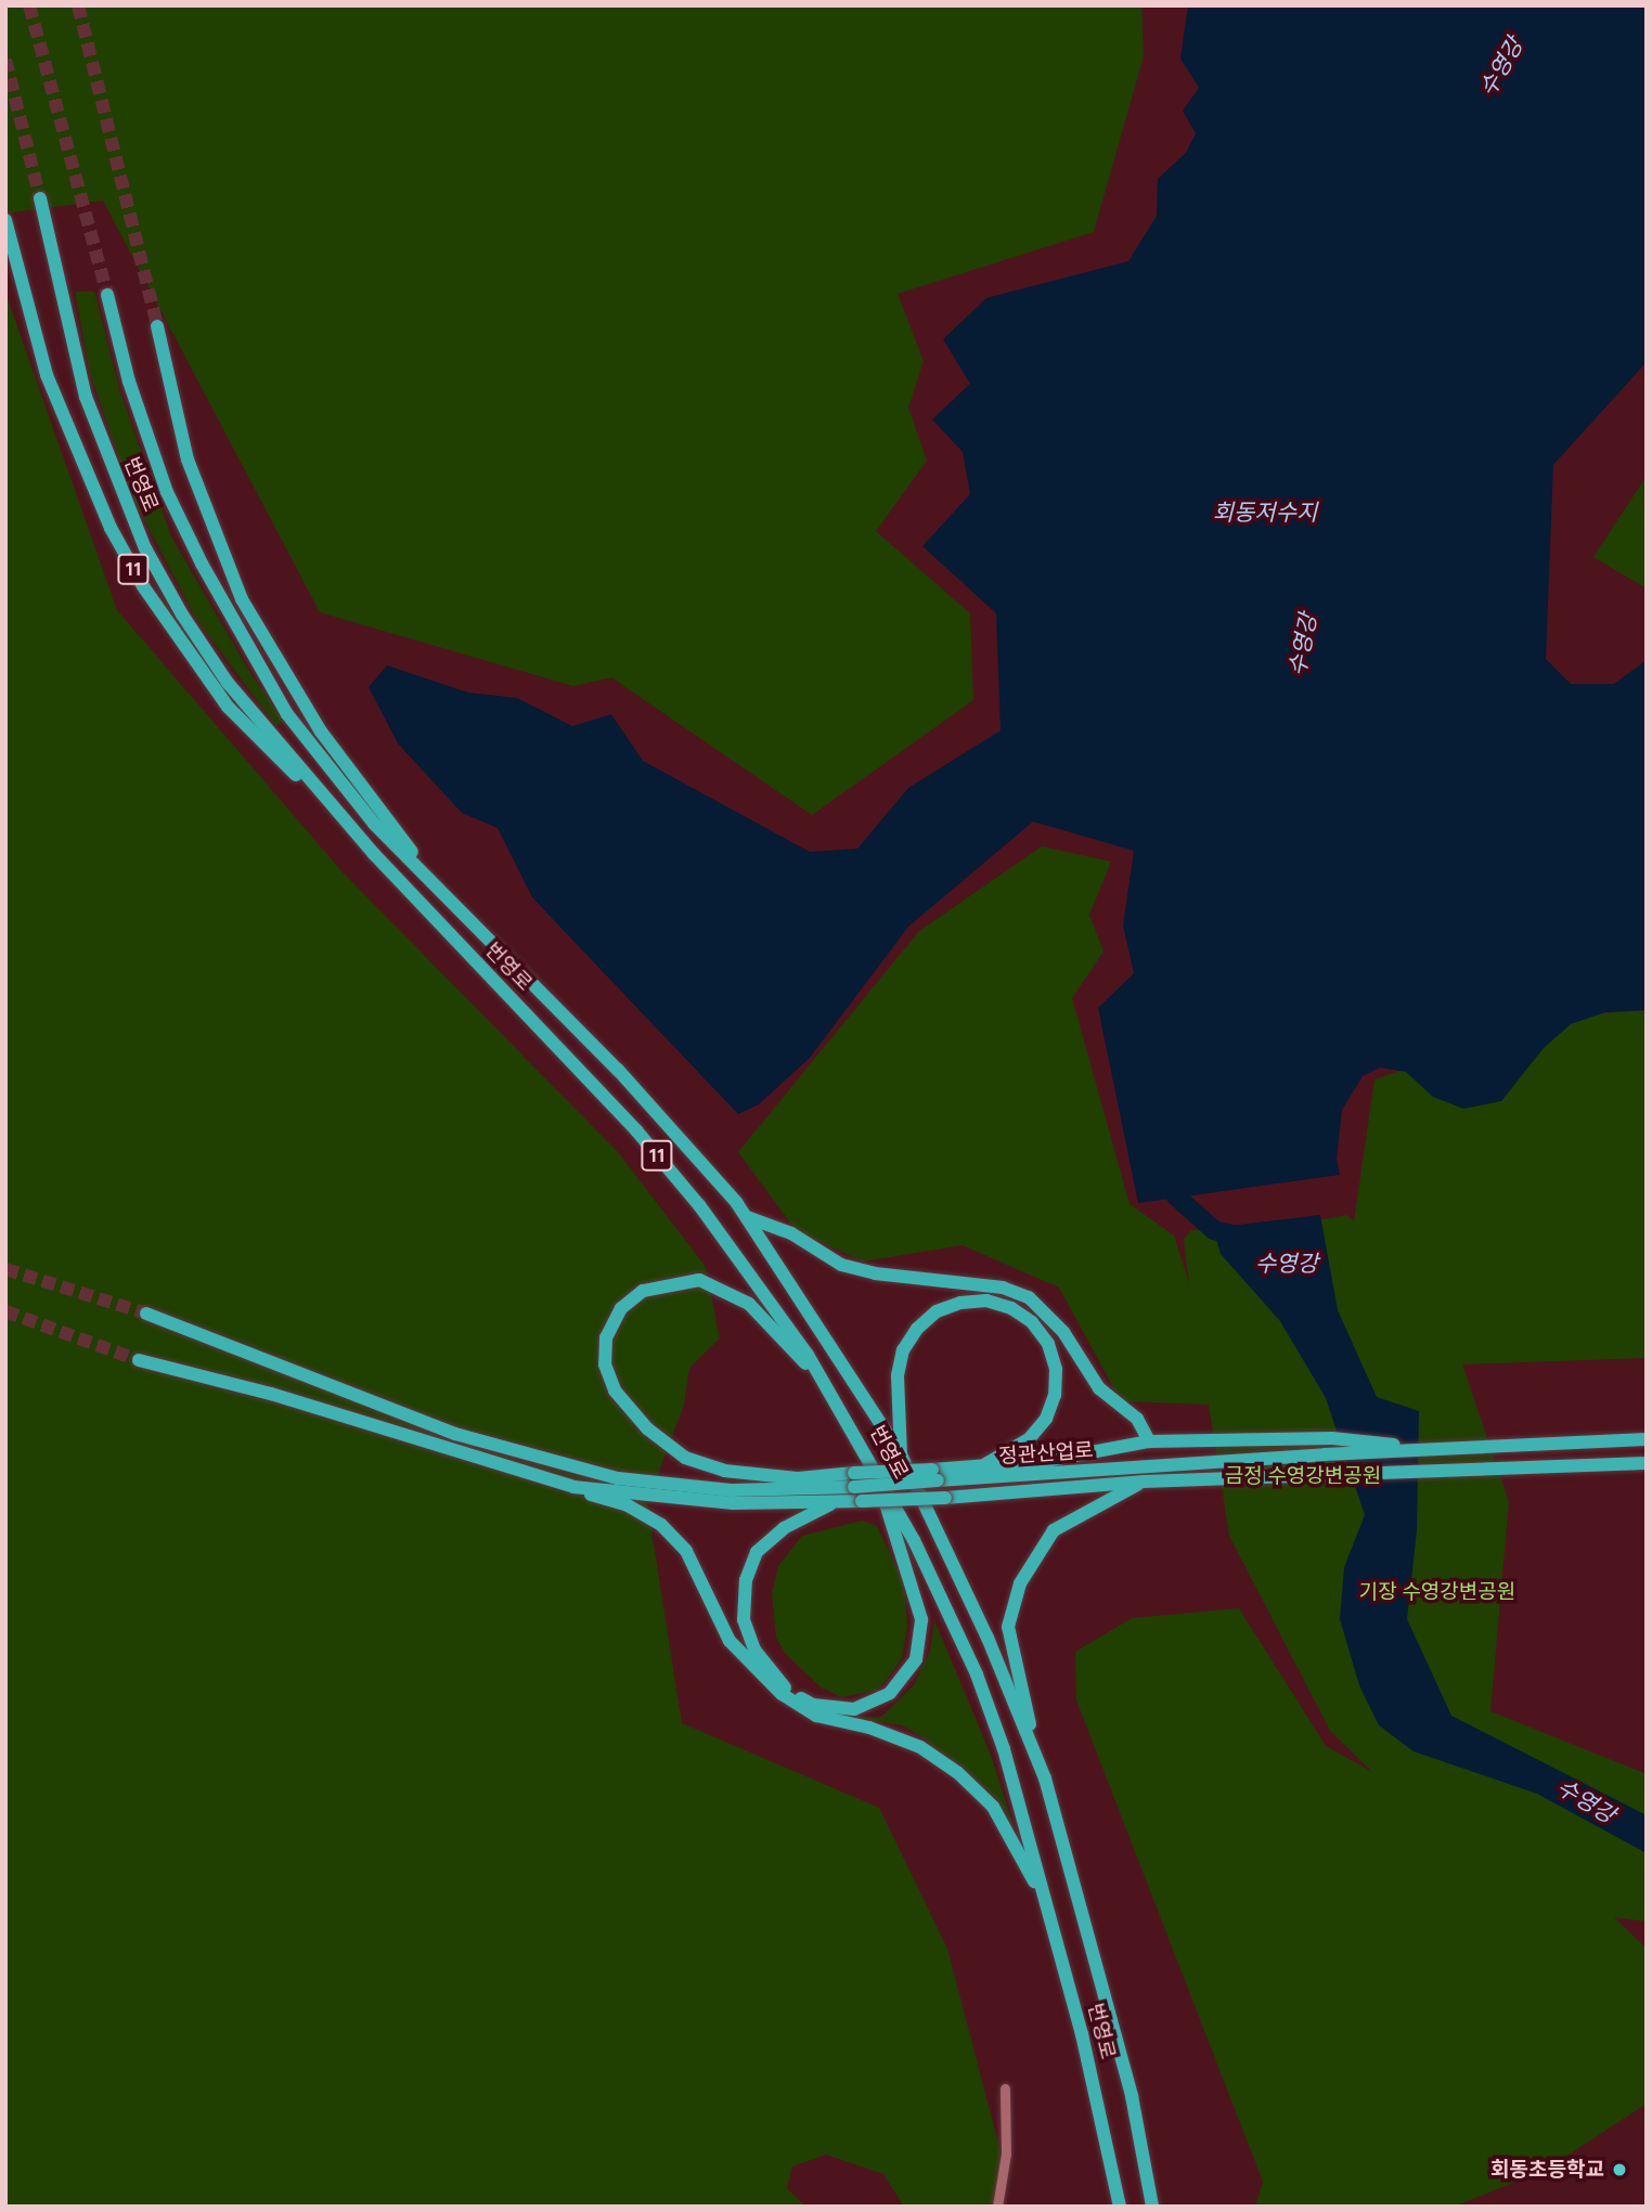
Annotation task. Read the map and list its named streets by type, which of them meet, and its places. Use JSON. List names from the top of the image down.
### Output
{
  "streets": {
    "highway": ["번영로", "11", "정관산업로"]
  },
  "water": ["수영강", "회동저수지"],
  "parks": ["금정 수영강변공원", "기장 수영강변공원"],
  "places": ["회동초등학교"]
}
